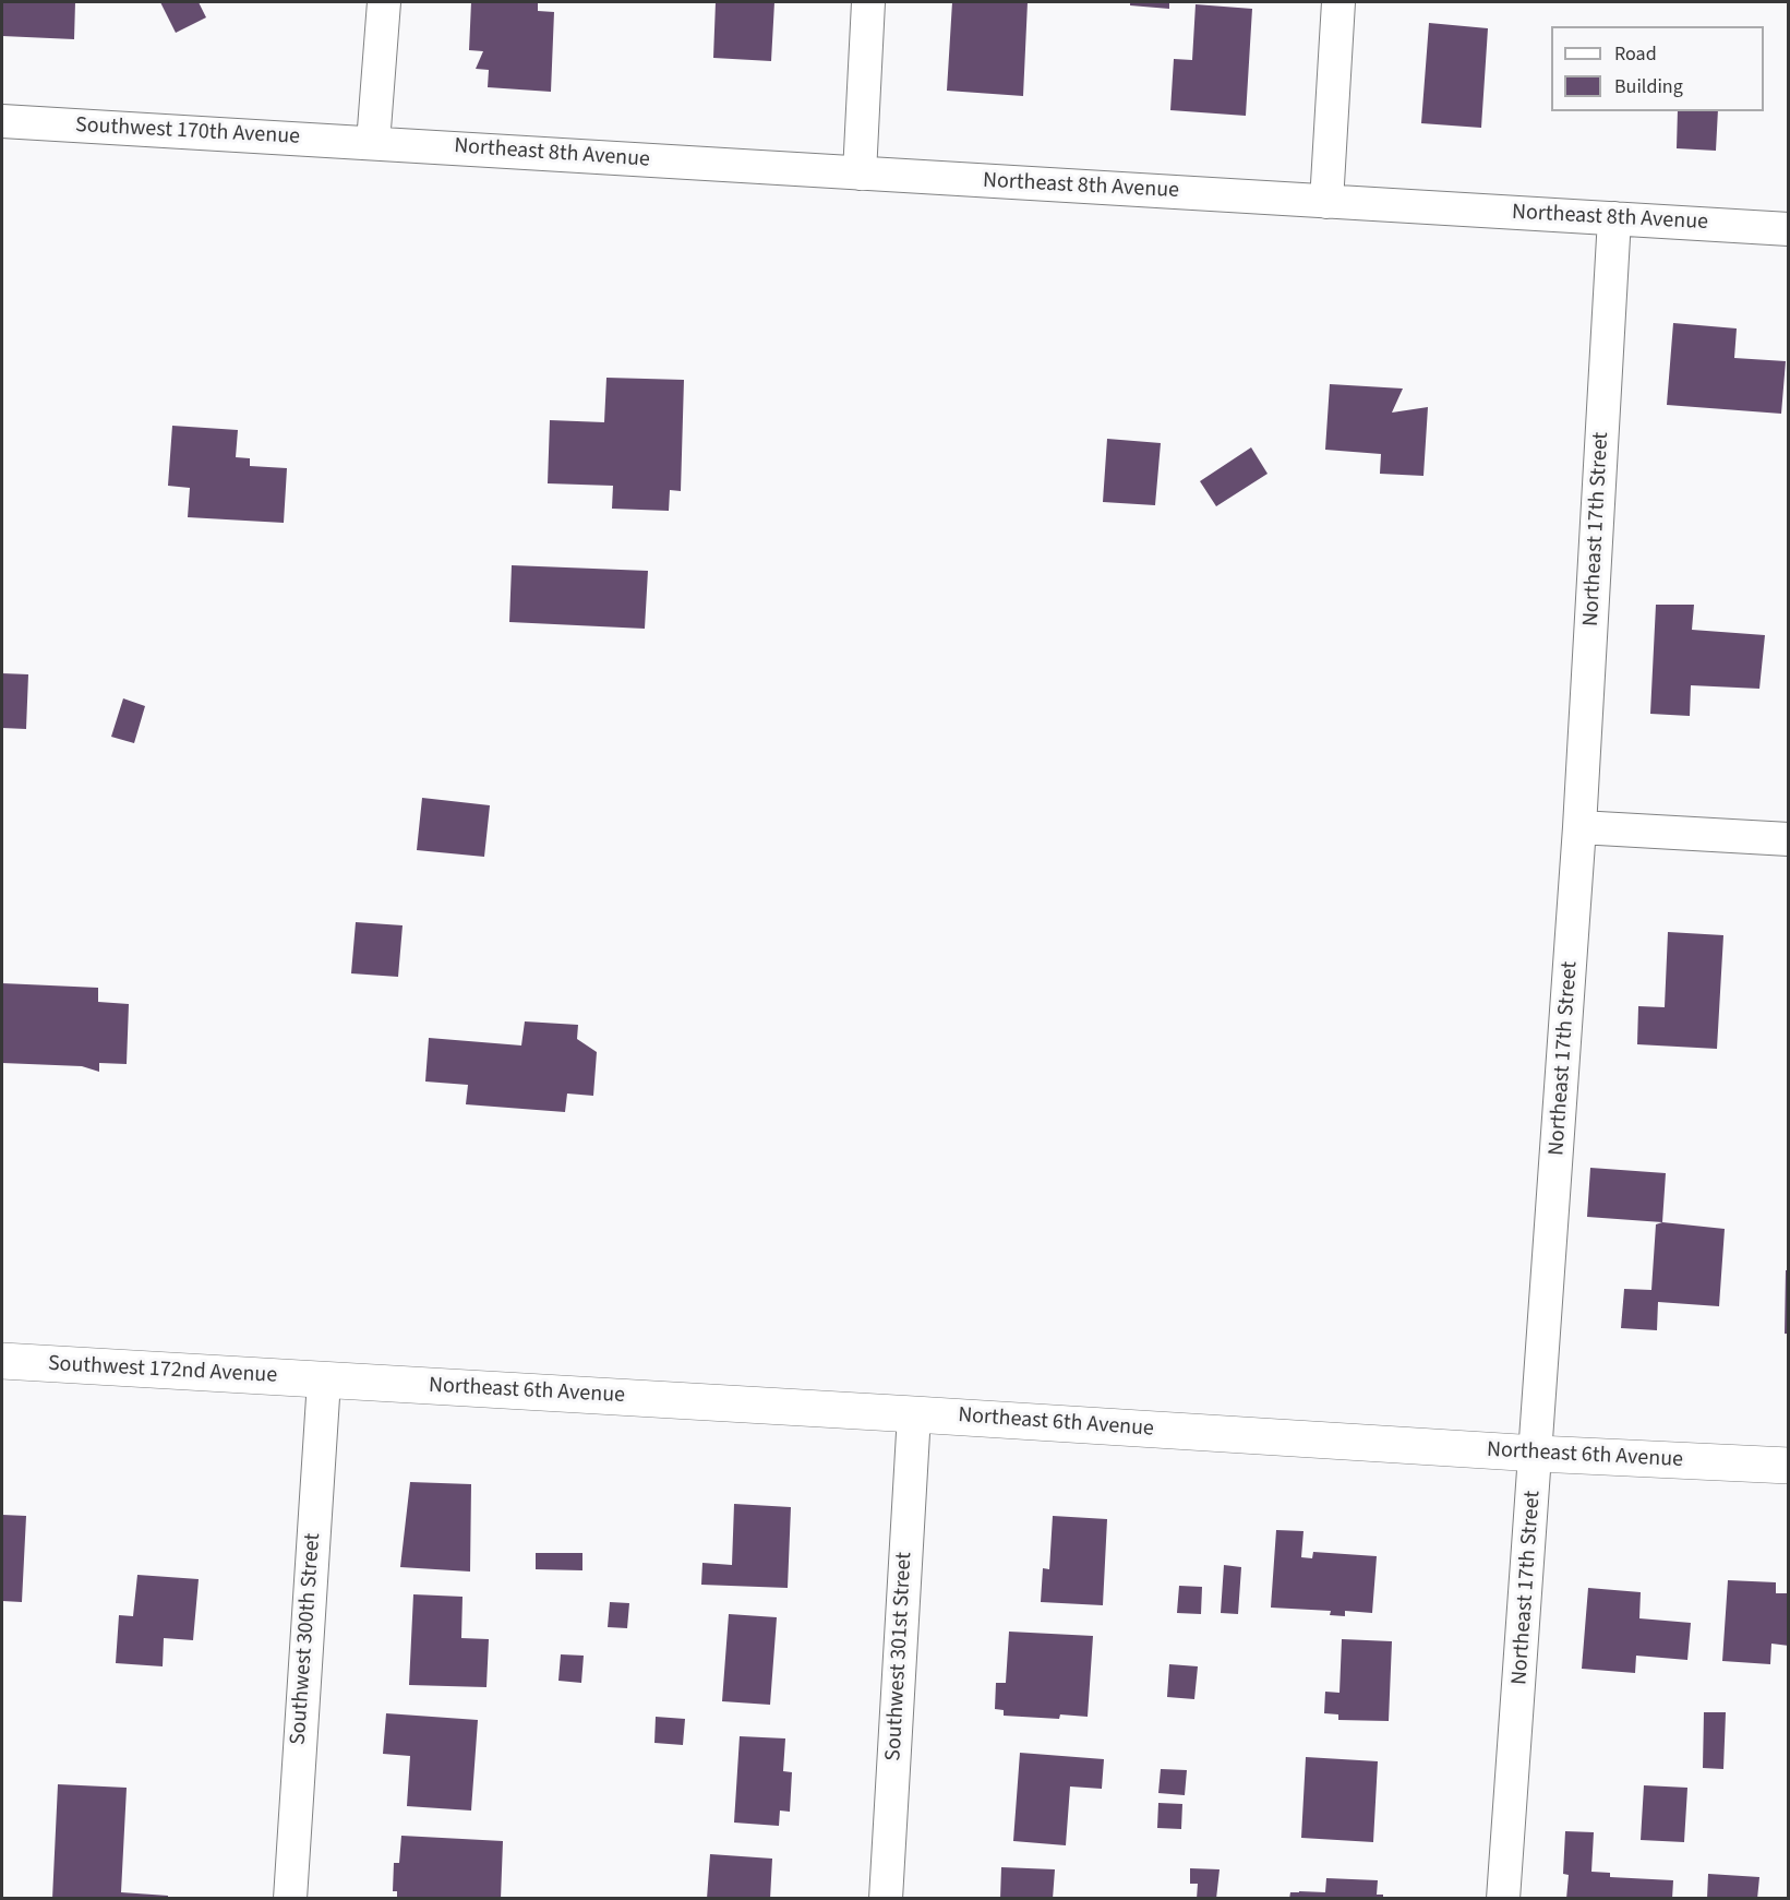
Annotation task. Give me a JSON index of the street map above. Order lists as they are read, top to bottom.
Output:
{
  "streets": {
    "street": [
      "Southwest 170th Avenue",
      "Northeast 8th Avenue",
      "Northeast 17th Street",
      "Southwest 172nd Avenue",
      "Northeast 6th Avenue",
      "Southwest 300th Street",
      "Southwest 301st Street"
    ]
  },
  "crossings": [
    ["Southwest 170th Avenue", "Northeast 8th Avenue"],
    ["Northeast 8th Avenue", "Northeast 17th Street"],
    ["Northeast 17th Street", "Northeast 6th Avenue"],
    ["Southwest 172nd Avenue", "Northeast 6th Avenue"],
    ["Southwest 172nd Avenue", "Southwest 300th Street"],
    ["Northeast 6th Avenue", "Southwest 300th Street"],
    ["Northeast 6th Avenue", "Southwest 301st Street"]
  ],
  "legend": ["Road", "Building"]
}
